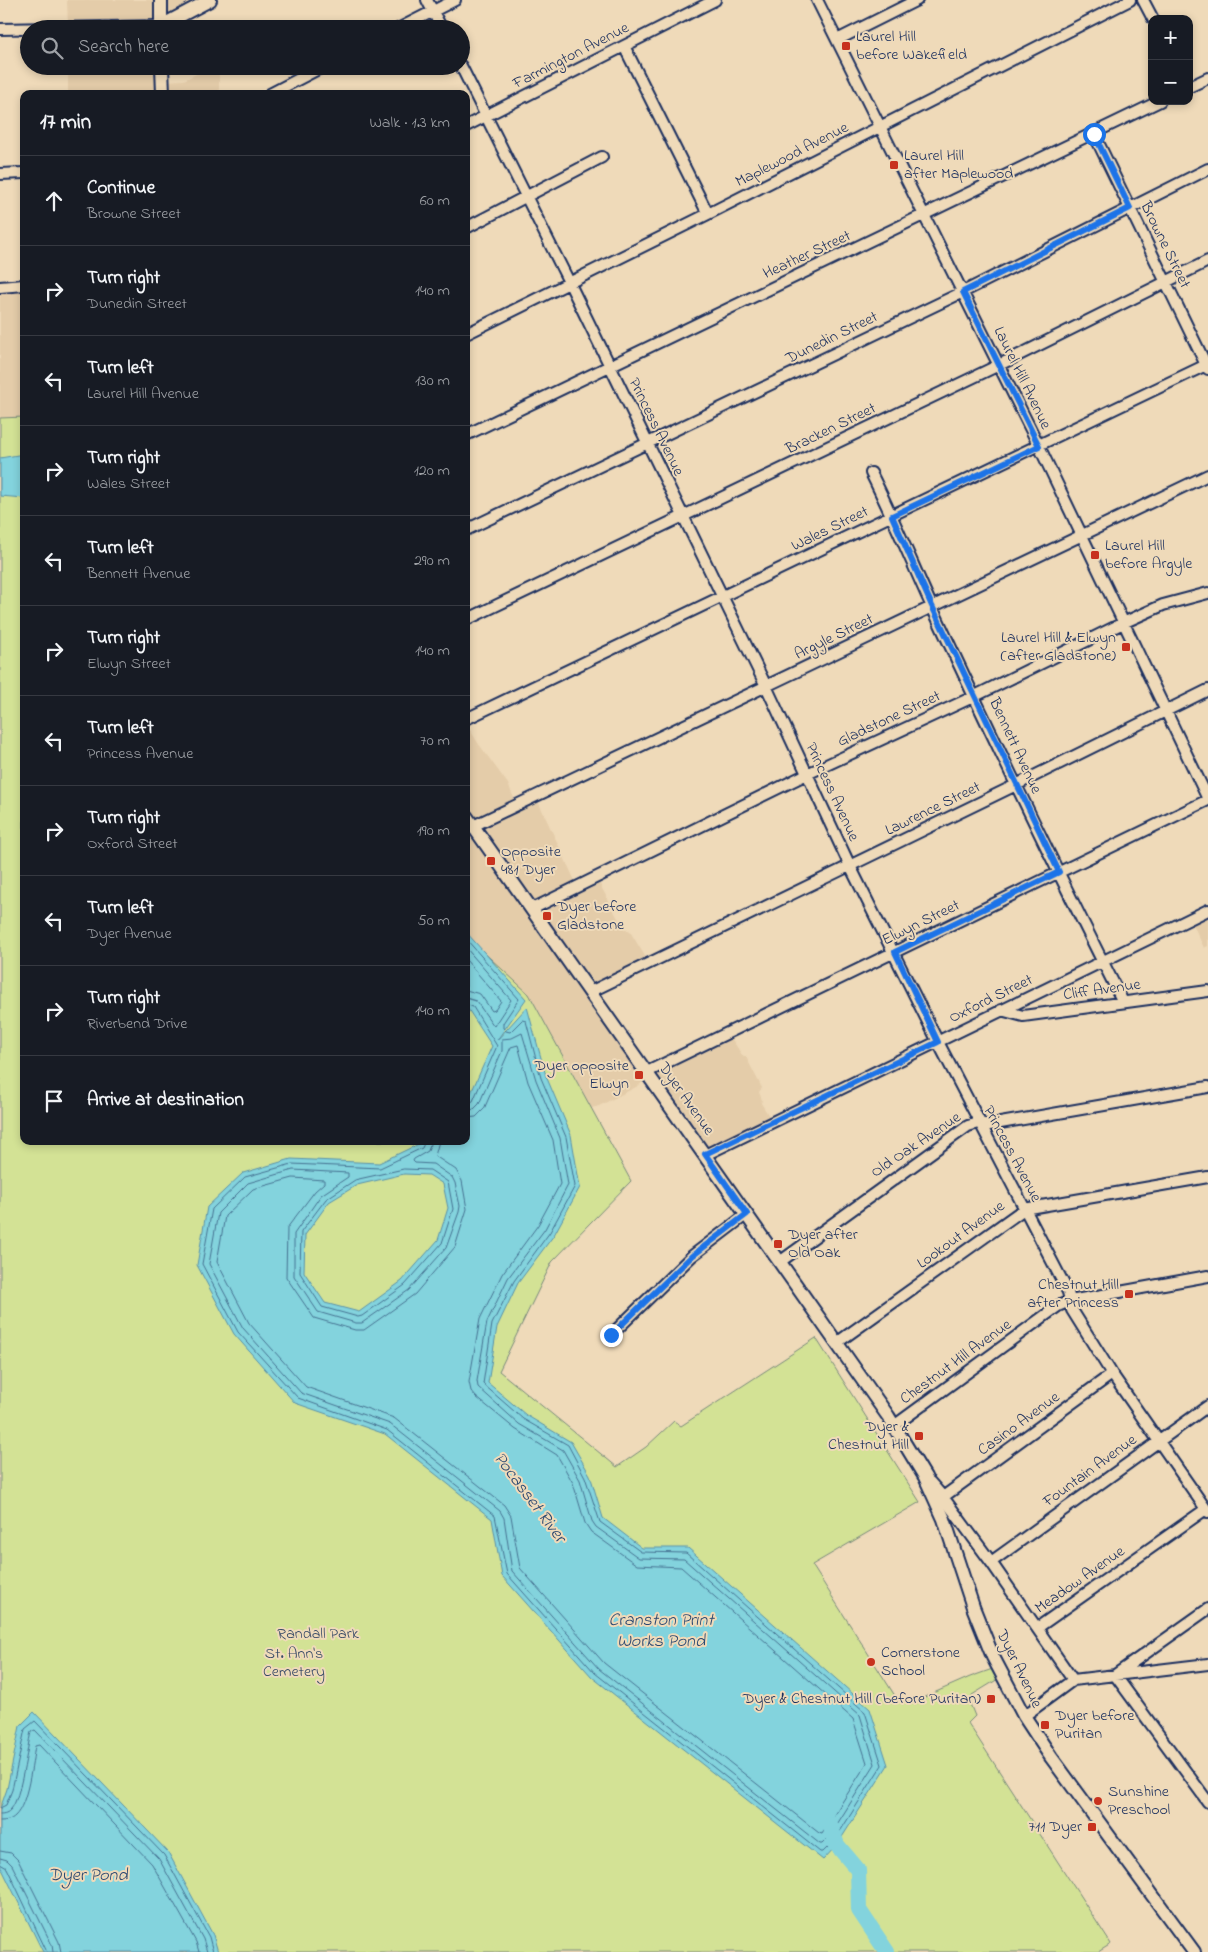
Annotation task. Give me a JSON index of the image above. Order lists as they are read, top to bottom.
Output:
{
  "streets": {
    "main road": ["Dyer Avenue"],
    "street": [
      "Farmington Avenue",
      "Maplewood Avenue",
      "Browne Street",
      "Heather Street",
      "Dunedin Street",
      "Laurel Hill Avenue",
      "Princess Avenue",
      "Bracken Street",
      "Wales Street",
      "Argyle Street",
      "Gladstone Street",
      "Bennett Avenue",
      "Lawrence Street",
      "Elwyn Street",
      "Cliff Avenue",
      "Oxford Street",
      "Old Oak Avenue",
      "Lookout Avenue",
      "Chestnut Hill Avenue",
      "Casino Avenue",
      "Fountain Avenue",
      "Meadow Avenue"
    ]
  },
  "crossings": [
    ["Farmington Avenue", "Princess Avenue"],
    ["Maplewood Avenue", "Laurel Hill Avenue"],
    ["Maplewood Avenue", "Princess Avenue"],
    ["Browne Street", "Heather Street"],
    ["Browne Street", "Dunedin Street"],
    ["Browne Street", "Bracken Street"],
    ["Browne Street", "Wales Street"],
    ["Heather Street", "Laurel Hill Avenue"],
    ["Heather Street", "Princess Avenue"],
    ["Dunedin Street", "Laurel Hill Avenue"],
    ["Dunedin Street", "Princess Avenue"],
    ["Laurel Hill Avenue", "Bracken Street"],
    ["Laurel Hill Avenue", "Wales Street"],
    ["Laurel Hill Avenue", "Argyle Street"],
    ["Laurel Hill Avenue", "Gladstone Street"],
    ["Laurel Hill Avenue", "Lawrence Street"],
    ["Laurel Hill Avenue", "Elwyn Street"],
    ["Princess Avenue", "Bracken Street"],
    ["Princess Avenue", "Wales Street"],
    ["Princess Avenue", "Argyle Street"],
    ["Princess Avenue", "Gladstone Street"],
    ["Princess Avenue", "Lawrence Street"],
    ["Princess Avenue", "Elwyn Street"],
    ["Princess Avenue", "Oxford Street"],
    ["Princess Avenue", "Old Oak Avenue"],
    ["Princess Avenue", "Lookout Avenue"],
    ["Princess Avenue", "Chestnut Hill Avenue"],
    ["Princess Avenue", "Casino Avenue"],
    ["Princess Avenue", "Fountain Avenue"],
    ["Princess Avenue", "Meadow Avenue"],
    ["Wales Street", "Bennett Avenue"],
    ["Argyle Street", "Bennett Avenue"],
    ["Argyle Street", "Dyer Avenue"],
    ["Gladstone Street", "Bennett Avenue"],
    ["Gladstone Street", "Dyer Avenue"],
    ["Bennett Avenue", "Lawrence Street"],
    ["Bennett Avenue", "Elwyn Street"],
    ["Bennett Avenue", "Cliff Avenue"],
    ["Bennett Avenue", "Oxford Street"],
    ["Lawrence Street", "Dyer Avenue"],
    ["Elwyn Street", "Dyer Avenue"],
    ["Cliff Avenue", "Oxford Street"],
    ["Oxford Street", "Dyer Avenue"],
    ["Dyer Avenue", "Old Oak Avenue"],
    ["Dyer Avenue", "Lookout Avenue"],
    ["Dyer Avenue", "Chestnut Hill Avenue"],
    ["Dyer Avenue", "Casino Avenue"],
    ["Dyer Avenue", "Fountain Avenue"],
    ["Dyer Avenue", "Meadow Avenue"],
    ["Fountain Avenue", "Meadow Avenue"]
  ],
  "water": ["Pocasset River", "Cranston Print Works Pond", "Dyer Pond"],
  "parks": ["Randall Park", "St. Ann's Cemetery"],
  "places": {
    "transit": [
      "Laurel Hill before Wakefield",
      "Laurel Hill after Maplewood",
      "Laurel Hill before Argyle",
      "Laurel Hill & Elwyn (after Gladstone)",
      "Opposite 481 Dyer",
      "Dyer before Gladstone",
      "Dyer opposite Elwyn",
      "Dyer after Old Oak",
      "Chestnut Hill after Princess",
      "Dyer & Chestnut Hill",
      "Dyer & Chestnut Hill (before Puritan)",
      "Dyer before Puritan",
      "711 Dyer"
    ],
    "other": ["Cornerstone School", "Sunshine Preschool"]
  },
  "page": {
    "map_buttons": ["+", "−"],
    "search": "Search here",
    "heading": ["17 min", "Walk · 1.3 km"],
    "list": [
      ["Continue", "Browne Street", "60 m"],
      ["Turn right", "Dunedin Street", "140 m"],
      ["Turn left", "Laurel Hill Avenue", "130 m"],
      ["Turn right", "Wales Street", "120 m"],
      ["Turn left", "Bennett Avenue", "290 m"],
      ["Turn right", "Elwyn Street", "140 m"],
      ["Turn left", "Princess Avenue", "70 m"],
      ["Turn right", "Oxford Street", "190 m"],
      ["Turn left", "Dyer Avenue", "50 m"],
      ["Turn right", "Riverbend Drive", "140 m"],
      "Arrive at destination"
    ]
  }
}
